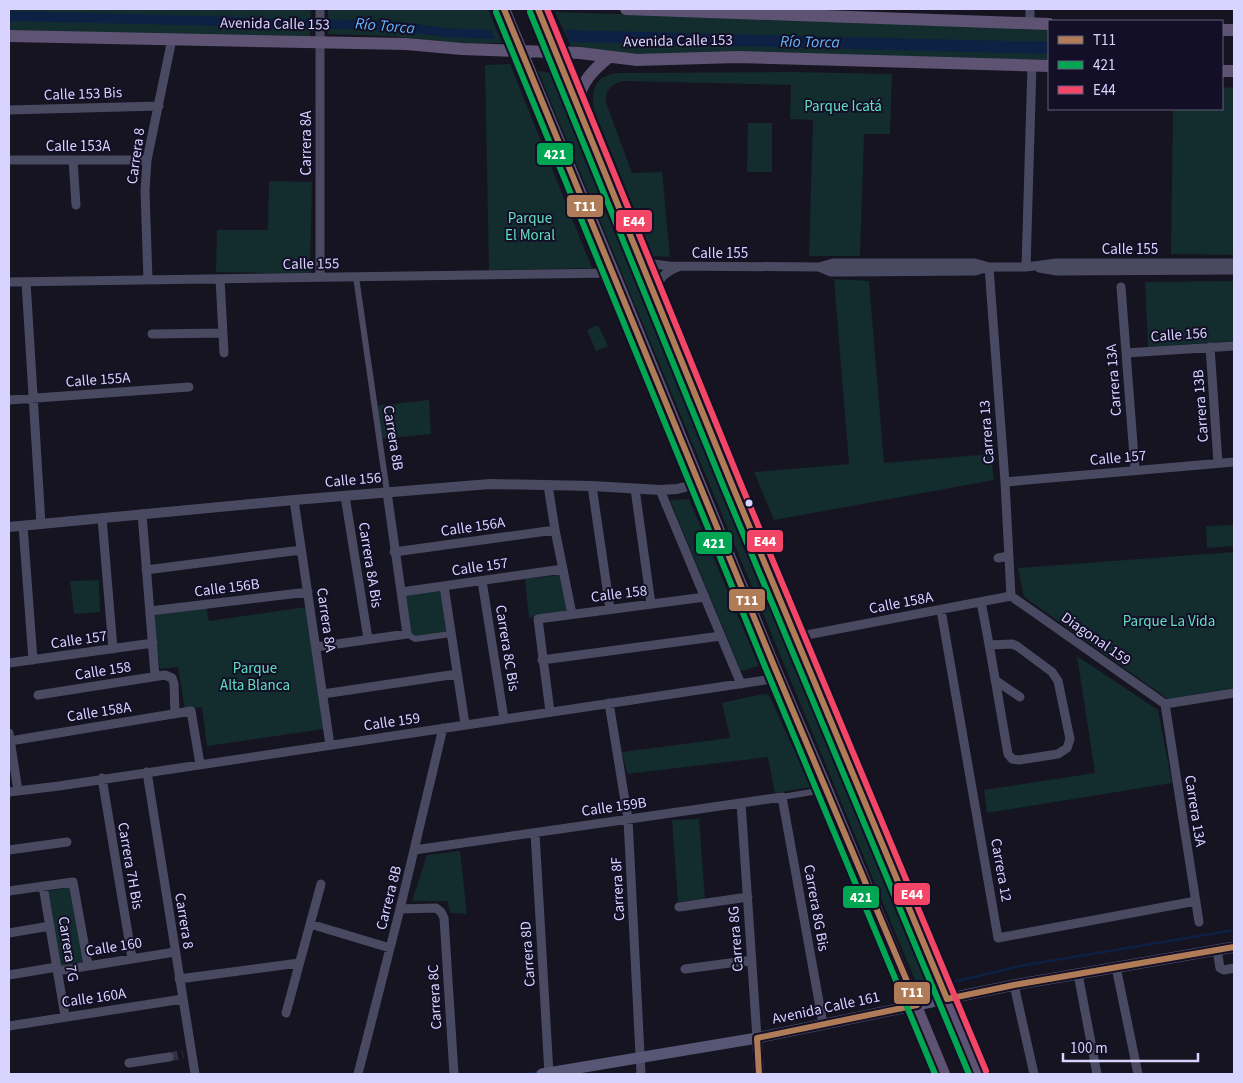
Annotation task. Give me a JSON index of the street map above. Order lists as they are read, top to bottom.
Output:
{
  "streets": {
    "main road": ["Avenida Calle 153", "Avenida Calle 161"],
    "street": [
      "Calle 153 Bis",
      "Carrera 8A",
      "Calle 153A",
      "Carrera 8",
      "Calle 155",
      "Calle 156",
      "Calle 155A",
      "Carrera 13A",
      "Carrera 13B",
      "Carrera 13",
      "Carrera 8B",
      "Calle 157",
      "Calle 156A",
      "Carrera 8A Bis",
      "Calle 156B",
      "Calle 158",
      "Calle 158A",
      "Diagonal 159",
      "Carrera 8C Bis",
      "Calle 159",
      "Calle 159B",
      "Carrera 7H Bis",
      "Carrera 12",
      "Carrera 8F",
      "Carrera 8G Bis",
      "Carrera 8G",
      "Calle 160",
      "Carrera 7G",
      "Carrera 8D",
      "Carrera 8C",
      "Calle 160A"
    ]
  },
  "crossings": [
    ["Avenida Calle 153", "Carrera 8A"],
    ["Avenida Calle 153", "Carrera 8"],
    ["Calle 153 Bis", "Carrera 8"],
    ["Carrera 8A", "Calle 155"],
    ["Carrera 8A", "Calle 156"],
    ["Carrera 8A", "Calle 156B"],
    ["Carrera 8A", "Calle 159"],
    ["Calle 153A", "Carrera 8"],
    ["Carrera 8", "Calle 155"],
    ["Carrera 8", "Calle 159"],
    ["Carrera 8", "Calle 160"],
    ["Carrera 8", "Calle 160A"],
    ["Calle 155", "Carrera 13"],
    ["Calle 155", "Carrera 8B"],
    ["Calle 156", "Carrera 13A"],
    ["Calle 156", "Carrera 13B"],
    ["Calle 156", "Carrera 8B"],
    ["Calle 156", "Carrera 8A Bis"],
    ["Carrera 13A", "Calle 157"],
    ["Carrera 13A", "Diagonal 159"],
    ["Carrera 13A", "Carrera 12"],
    ["Carrera 13B", "Calle 157"],
    ["Carrera 13", "Calle 157"],
    ["Carrera 13", "Calle 158A"],
    ["Carrera 13", "Diagonal 159"],
    ["Carrera 8B", "Calle 157"],
    ["Carrera 8B", "Calle 156A"],
    ["Carrera 8B", "Calle 159"],
    ["Carrera 8B", "Calle 159B"],
    ["Carrera 8B", "Carrera 8C"],
    ["Calle 157", "Carrera 8C Bis"],
    ["Calle 158", "Calle 158A"],
    ["Calle 158A", "Diagonal 159"],
    ["Calle 158A", "Calle 159"],
    ["Calle 158A", "Carrera 12"],
    ["Carrera 8C Bis", "Calle 159"],
    ["Calle 159", "Carrera 7H Bis"],
    ["Calle 159", "Carrera 8F"],
    ["Calle 159B", "Carrera 8F"],
    ["Calle 159B", "Carrera 8G Bis"],
    ["Calle 159B", "Carrera 8G"],
    ["Calle 159B", "Carrera 8D"],
    ["Carrera 7H Bis", "Calle 160"],
    ["Carrera 8F", "Avenida Calle 161"],
    ["Carrera 8G Bis", "Avenida Calle 161"],
    ["Carrera 8G", "Avenida Calle 161"],
    ["Calle 160", "Carrera 7G"],
    ["Carrera 7G", "Calle 160A"],
    ["Carrera 8D", "Avenida Calle 161"]
  ],
  "water": ["Río Torca"],
  "parks": [
    "Parque Icatá",
    "Parque El Moral",
    "Parque La Vida",
    "Parque Alta Blanca"
  ],
  "lines": ["transit line T11", "transit line E44", "transit line 421"],
  "legend": ["T11", "421", "E44"],
  "scale_bar": "100 m"
}
